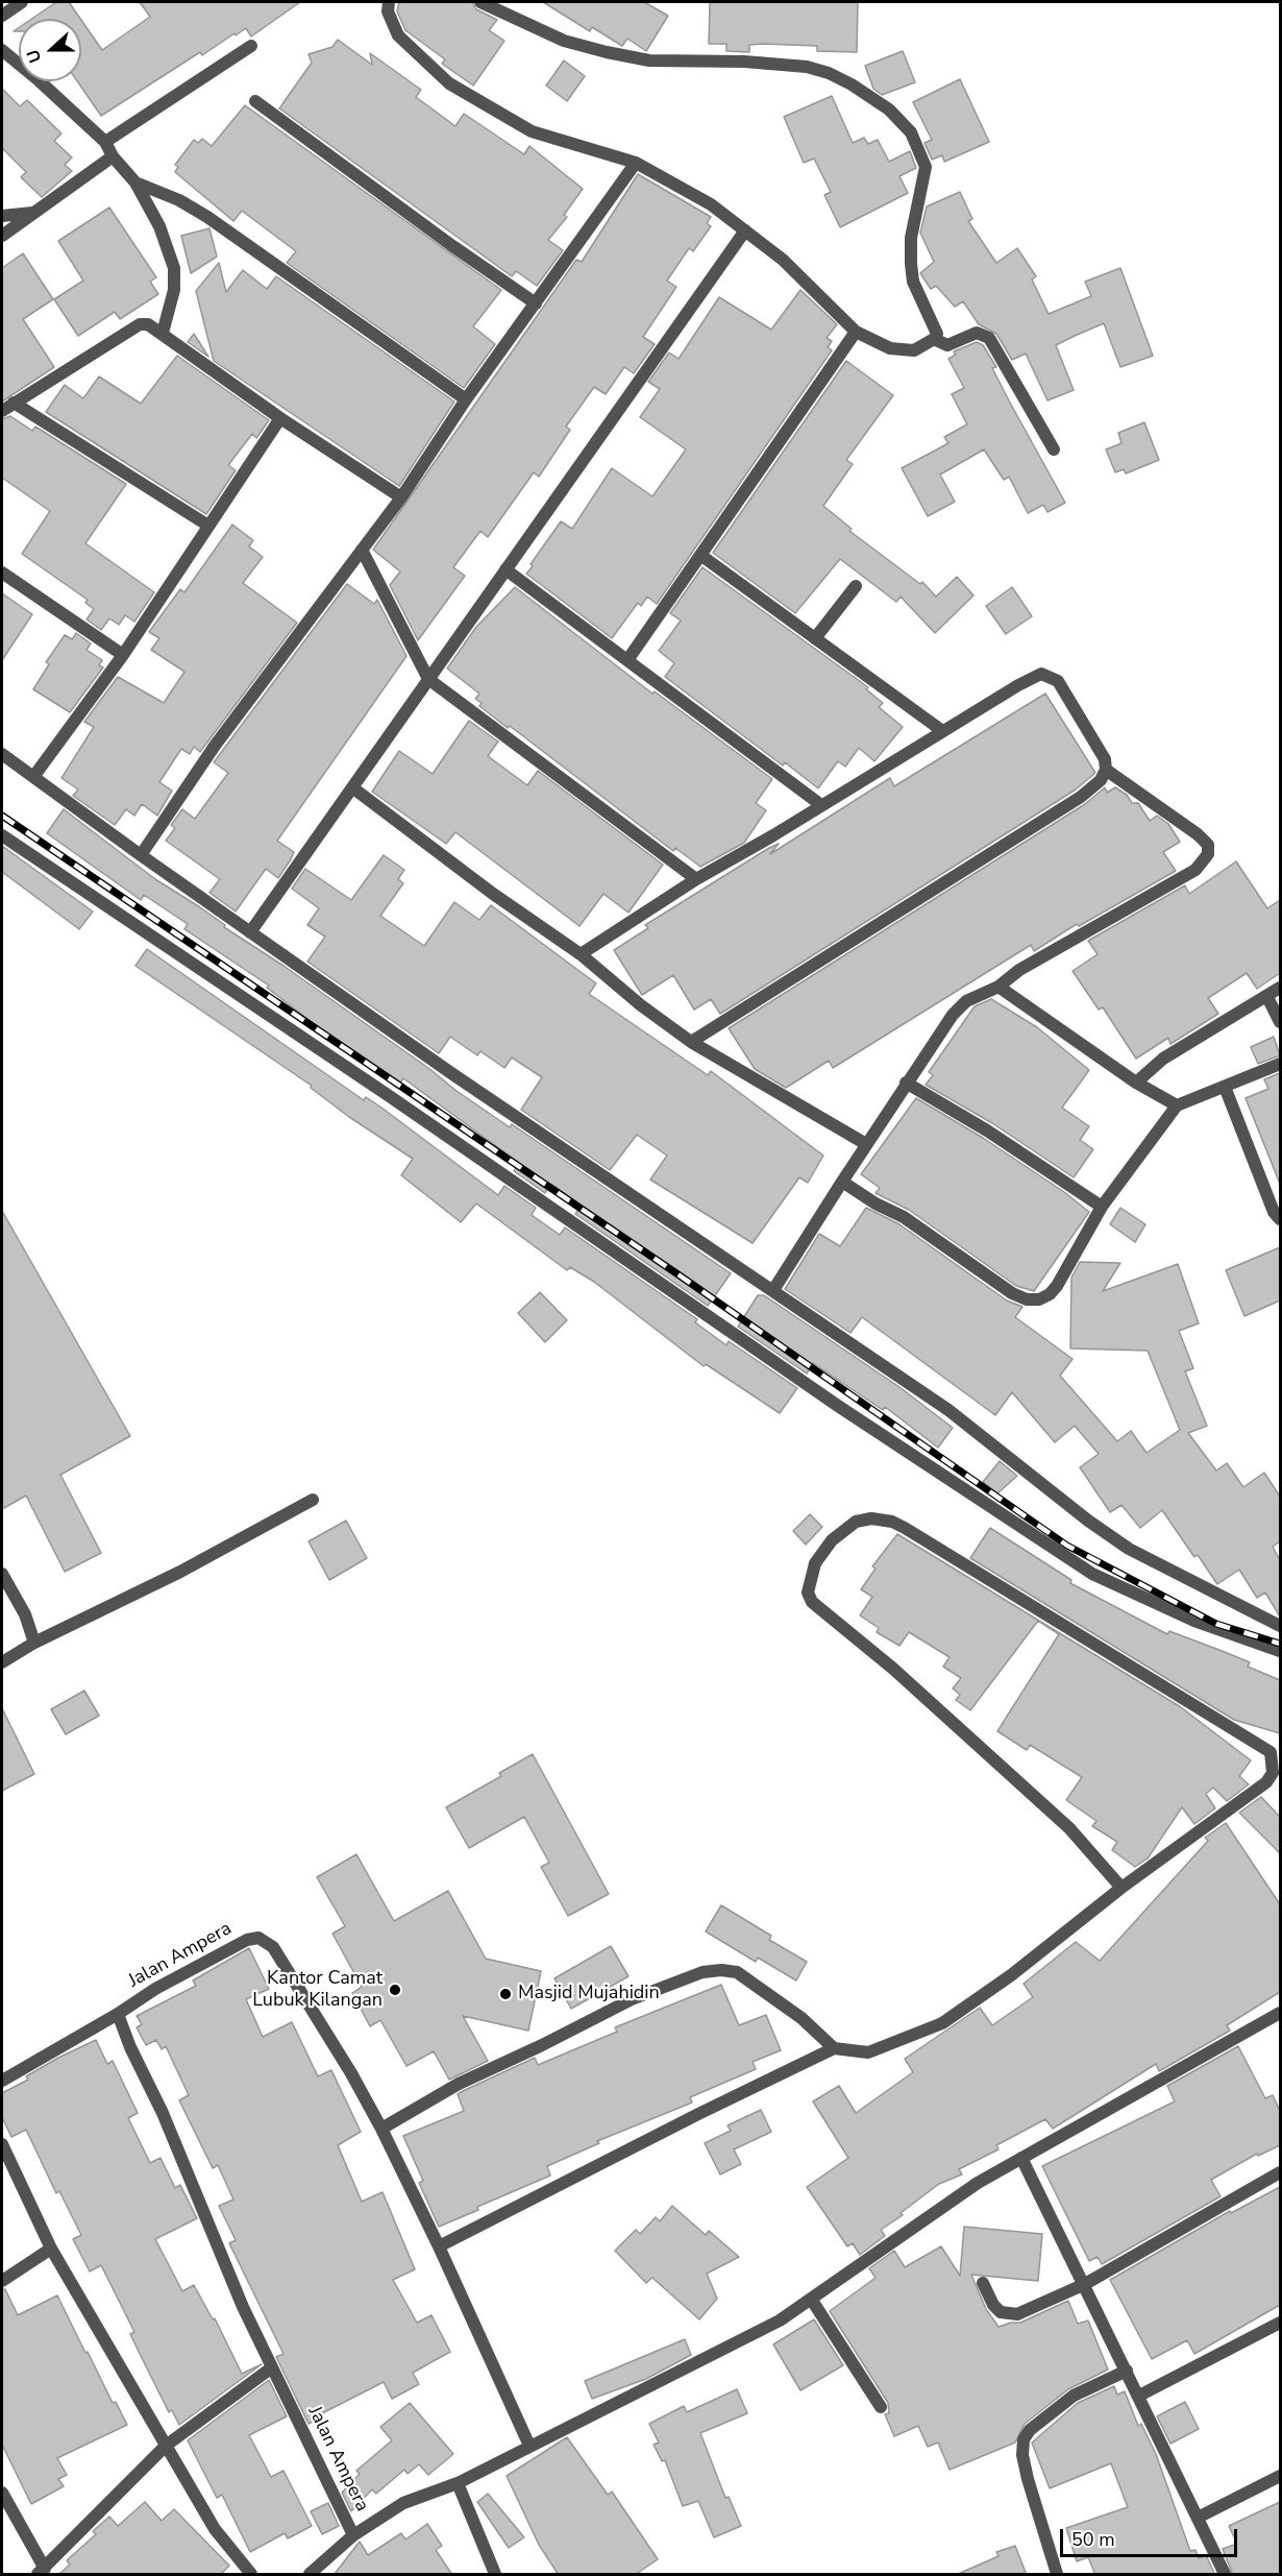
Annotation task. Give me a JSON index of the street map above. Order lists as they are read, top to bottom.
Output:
{
  "streets": {
    "street": ["Jalan Ampera"]
  },
  "places": ["Kantor Camat Lubuk Kilangan", "Masjid Mujahidin"],
  "scale_bar": "50 m",
  "north": "left"
}
